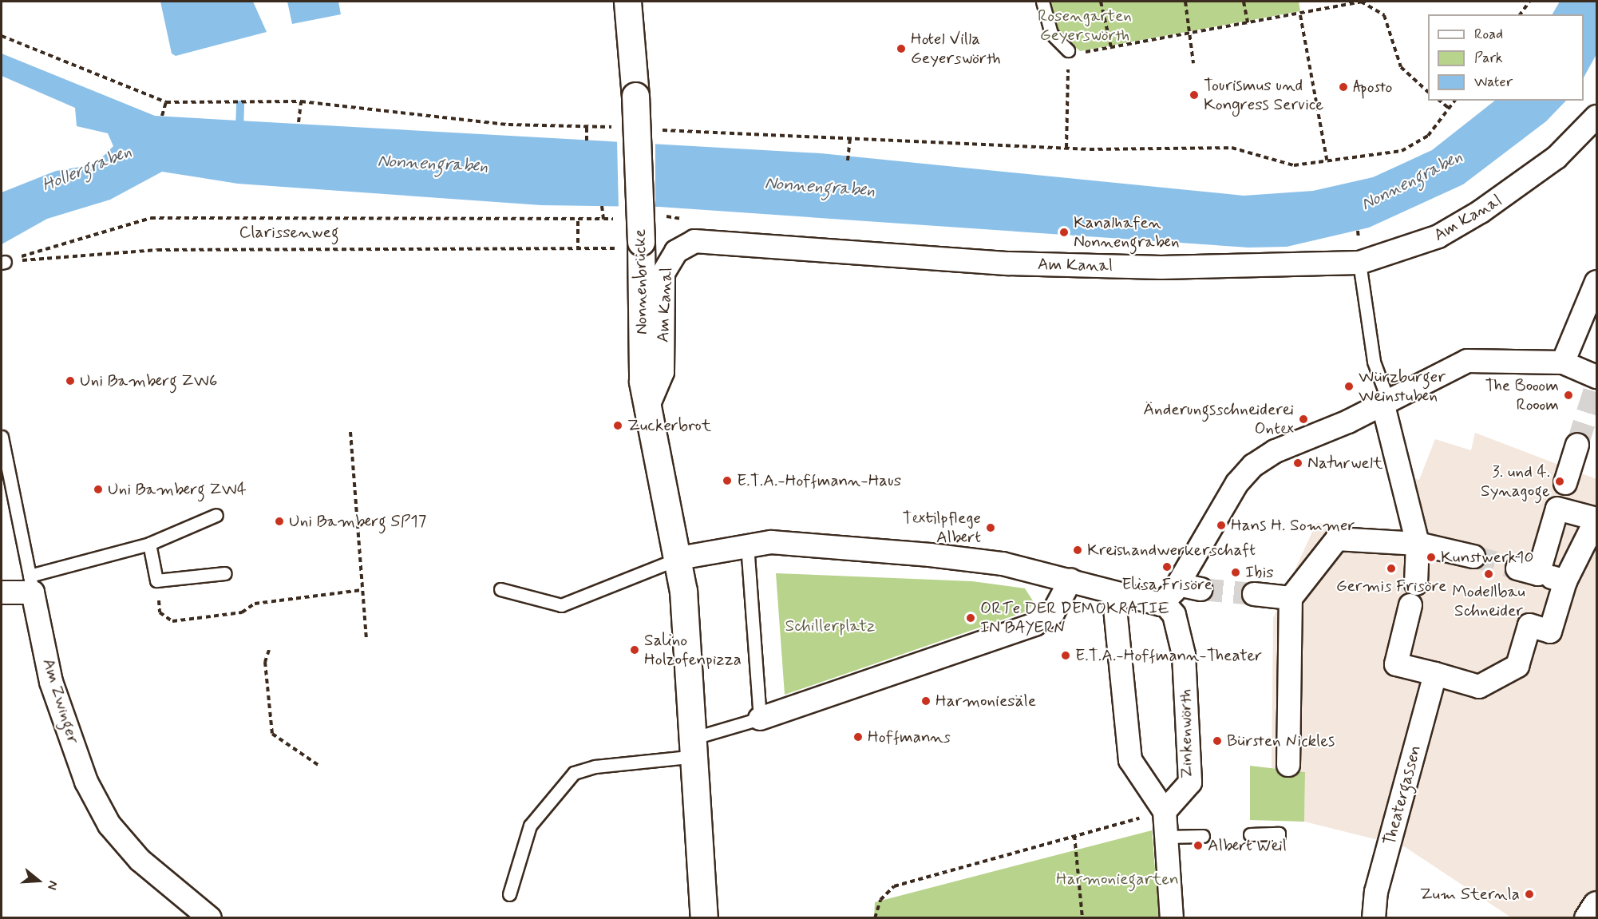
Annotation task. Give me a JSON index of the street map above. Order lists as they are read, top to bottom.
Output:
{
  "streets": {
    "street": [
      "Am Kanal",
      "Nonnenbrücke",
      "Am Zwinger",
      "Zinkenwörth",
      "Theatergassen"
    ],
    "path": ["Clarissenweg"]
  },
  "crossings": [
    ["Am Kanal", "Nonnenbrücke"],
    ["Clarissenweg", "Nonnenbrücke"]
  ],
  "water": ["Nonnengraben", "Hollergraben"],
  "parks": ["Rosengarten Geyerswörth", "Schillerplatz", "Harmoniegarten"],
  "places": [
    "Hotel Villa Geyerswörth",
    "Aposto",
    "Tourismus und Kongress Service",
    "Kanalhafen Nonnengraben",
    "Uni Bamberg ZW6",
    "Würzburger Weinstuben",
    "The Booom Rooom",
    "Änderungsschneiderei Ontex",
    "Zuckerbrot",
    "Naturwelt",
    "E.T.A.-Hoffmann-Haus",
    "3. und 4. Synagoge",
    "Uni Bamberg ZW4",
    "Uni Bamberg SP17",
    "Hans H. Sommer",
    "Textilpflege Albert",
    "Kreishandwerkerschaft",
    "Kunstwerk10",
    "Elisa Frisöre",
    "Germis Frisöre",
    "Ibis",
    "Modellbau Schneider",
    "ORTe DER DEMOKRATIE IN BAYERN",
    "Salino Holzofenpizza",
    "E.T.A.-Hoffmann-Theater",
    "Harmoniesäle",
    "Hoffmanns",
    "Bürsten Nickles",
    "Albert Weil",
    "Zum Sternla"
  ],
  "legend": ["Road", "Park", "Water"],
  "north": "right"
}
